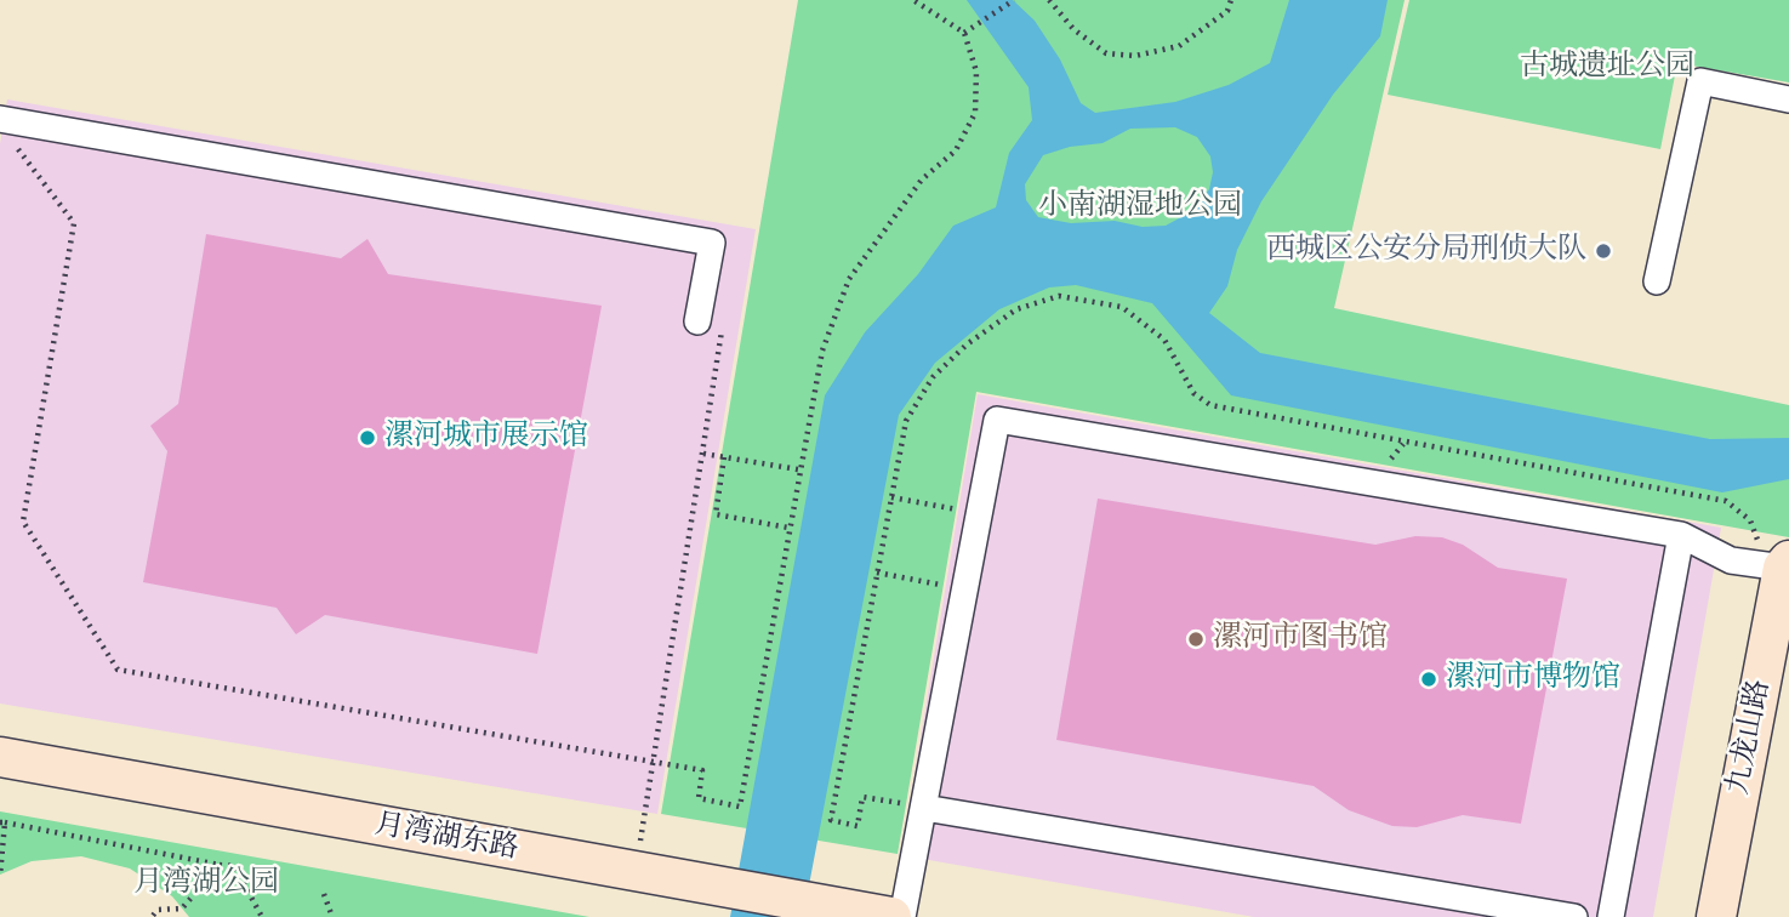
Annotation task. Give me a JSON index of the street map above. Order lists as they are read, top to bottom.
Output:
{
  "streets": {
    "street": ["九龙山路", "月湾湖东路"]
  },
  "parks": ["古城遗址公园", "小南湖湿地公园", "月湾湖公园"],
  "places": [
    "西城区公安分局刑侦大队",
    "漯河城市展示馆",
    "漯河市图书馆",
    "漯河市博物馆"
  ]
}
